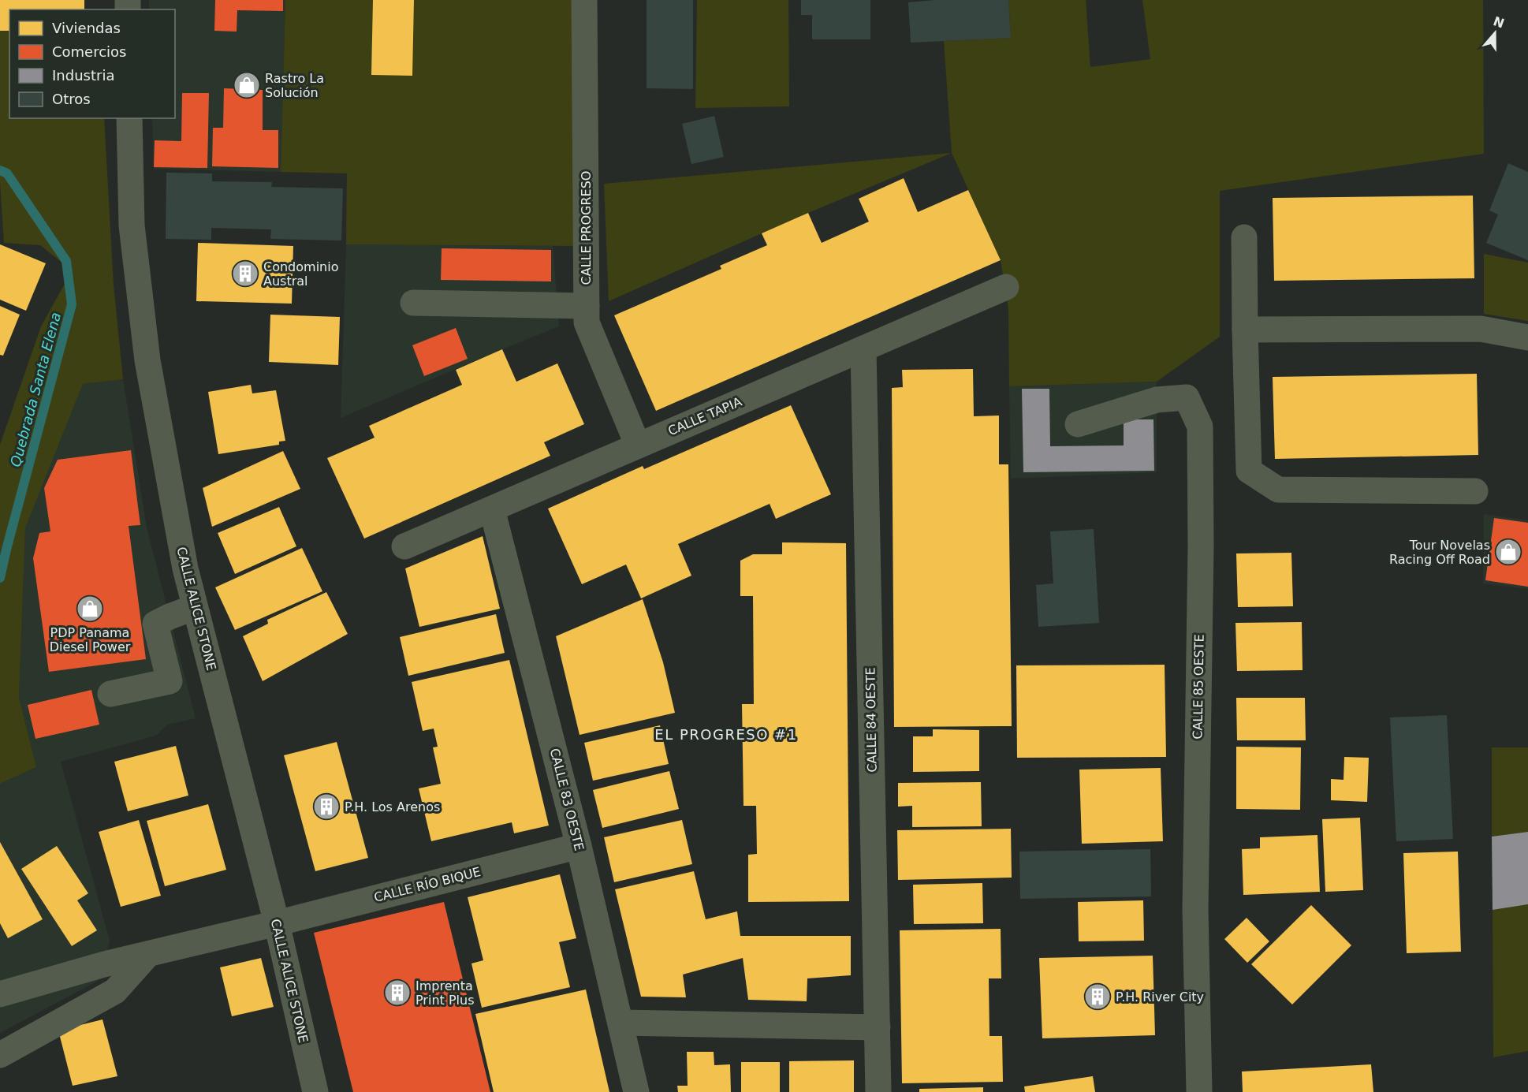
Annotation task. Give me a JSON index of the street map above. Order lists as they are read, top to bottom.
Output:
{
  "streets": {
    "street": [
      "CALLE PROGRESO",
      "CALLE TAPIA",
      "CALLE ALICE STONE",
      "CALLE 85 OESTE",
      "CALLE 84 OESTE",
      "CALLE 83 OESTE",
      "CALLE RÍO BIQUE"
    ]
  },
  "crossings": [
    ["CALLE PROGRESO", "CALLE TAPIA"],
    ["CALLE TAPIA", "CALLE 84 OESTE"],
    ["CALLE TAPIA", "CALLE 83 OESTE"],
    ["CALLE ALICE STONE", "CALLE RÍO BIQUE"],
    ["CALLE 83 OESTE", "CALLE RÍO BIQUE"]
  ],
  "districts": ["EL PROGRESO #1"],
  "water": ["Quebrada Santa Elena"],
  "places": {
    "shop": ["Rastro La Solución", "Tour Novelas Racing Off Road", "PDP Panama Diesel Power"],
    "building": [
      "Condominio Austral",
      "P.H. Los Arenos",
      "Imprenta Print Plus",
      "P.H. River City"
    ]
  },
  "legend": [
    "Viviendas",
    "Comercios",
    "Industria",
    "Otros"
  ],
  "north": "top"
}
